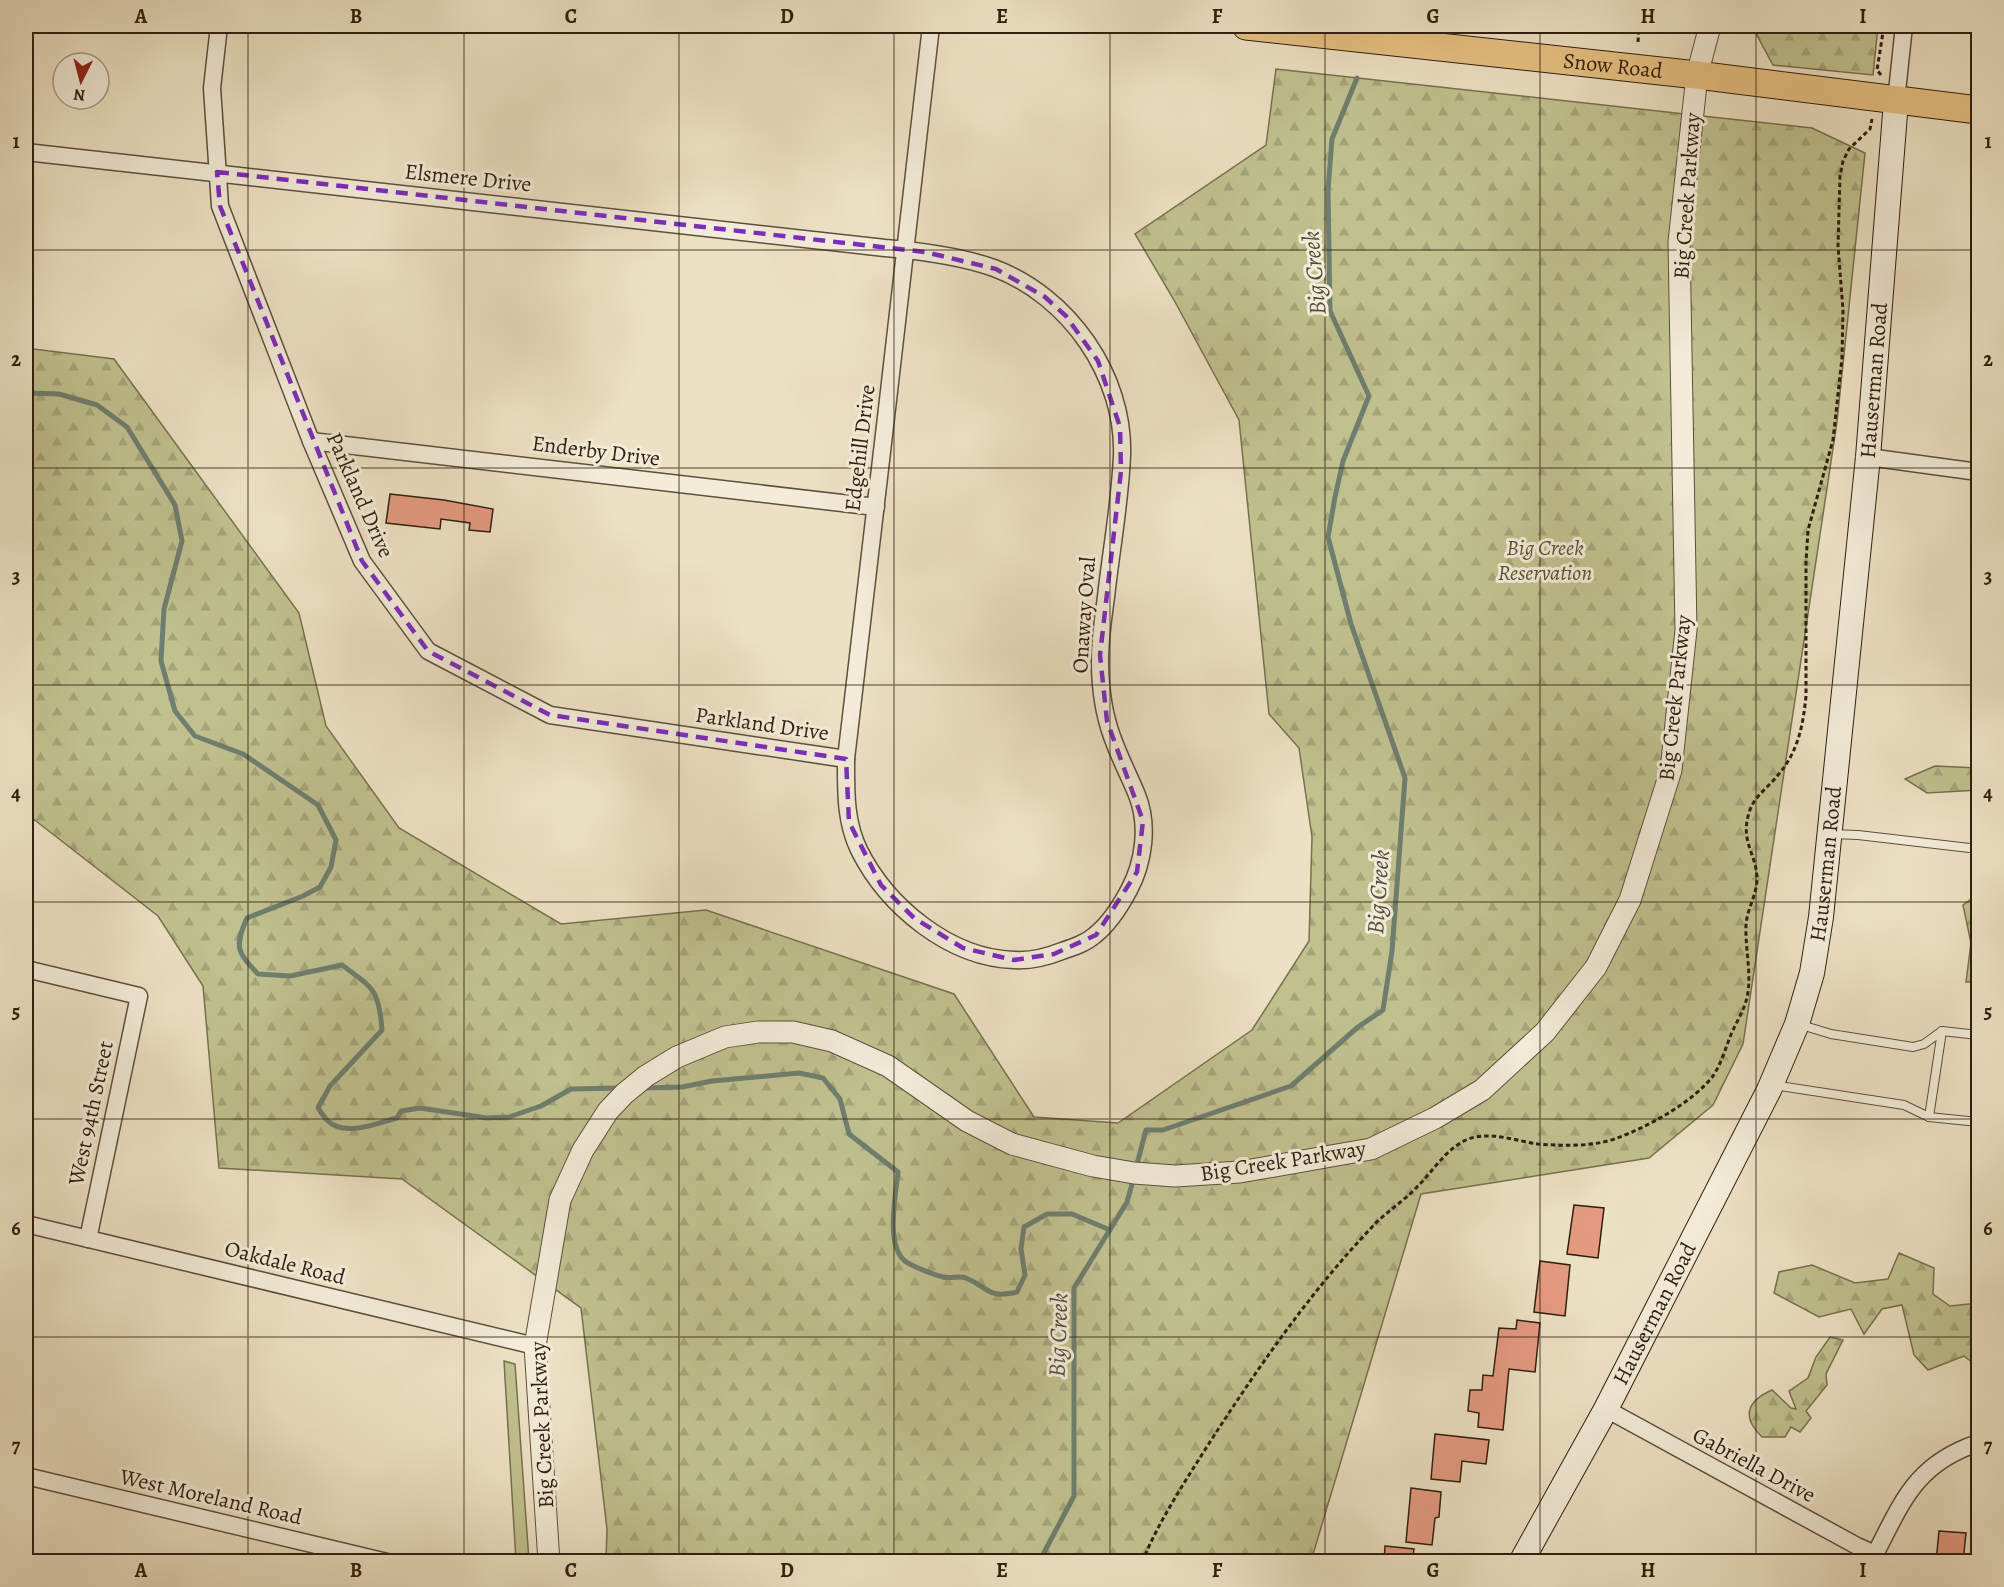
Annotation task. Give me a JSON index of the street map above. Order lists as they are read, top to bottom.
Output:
{
  "streets": {
    "main road": ["Snow Road", "Hauserman Road"],
    "street": [
      "Elsmere Drive",
      "Big Creek Parkway",
      "Edgehill Drive",
      "Enderby Drive",
      "Parkland Drive",
      "Onaway Oval",
      "West 94th Street",
      "Oakdale Road",
      "Gabriella Drive",
      "West Moreland Road"
    ]
  },
  "crossings": [
    ["Snow Road", "Big Creek Parkway"],
    ["Snow Road", "Hauserman Road"],
    ["Elsmere Drive", "Edgehill Drive"],
    ["Elsmere Drive", "Parkland Drive"],
    ["Elsmere Drive", "Onaway Oval"],
    ["Big Creek Parkway", "Oakdale Road"],
    ["Hauserman Road", "Gabriella Drive"],
    ["Edgehill Drive", "Enderby Drive"],
    ["Edgehill Drive", "Parkland Drive"],
    ["Edgehill Drive", "Onaway Oval"],
    ["Enderby Drive", "Parkland Drive"],
    ["West 94th Street", "Oakdale Road"]
  ],
  "water": ["Big Creek"],
  "parks": ["Big Creek Reservation"],
  "north": "bottom",
  "grid": {
    "columns": [
      "A",
      "B",
      "C",
      "D",
      "E",
      "F",
      "G",
      "H",
      "I"
    ],
    "rows": [
      "1",
      "2",
      "3",
      "4",
      "5",
      "6",
      "7"
    ]
  }
}
